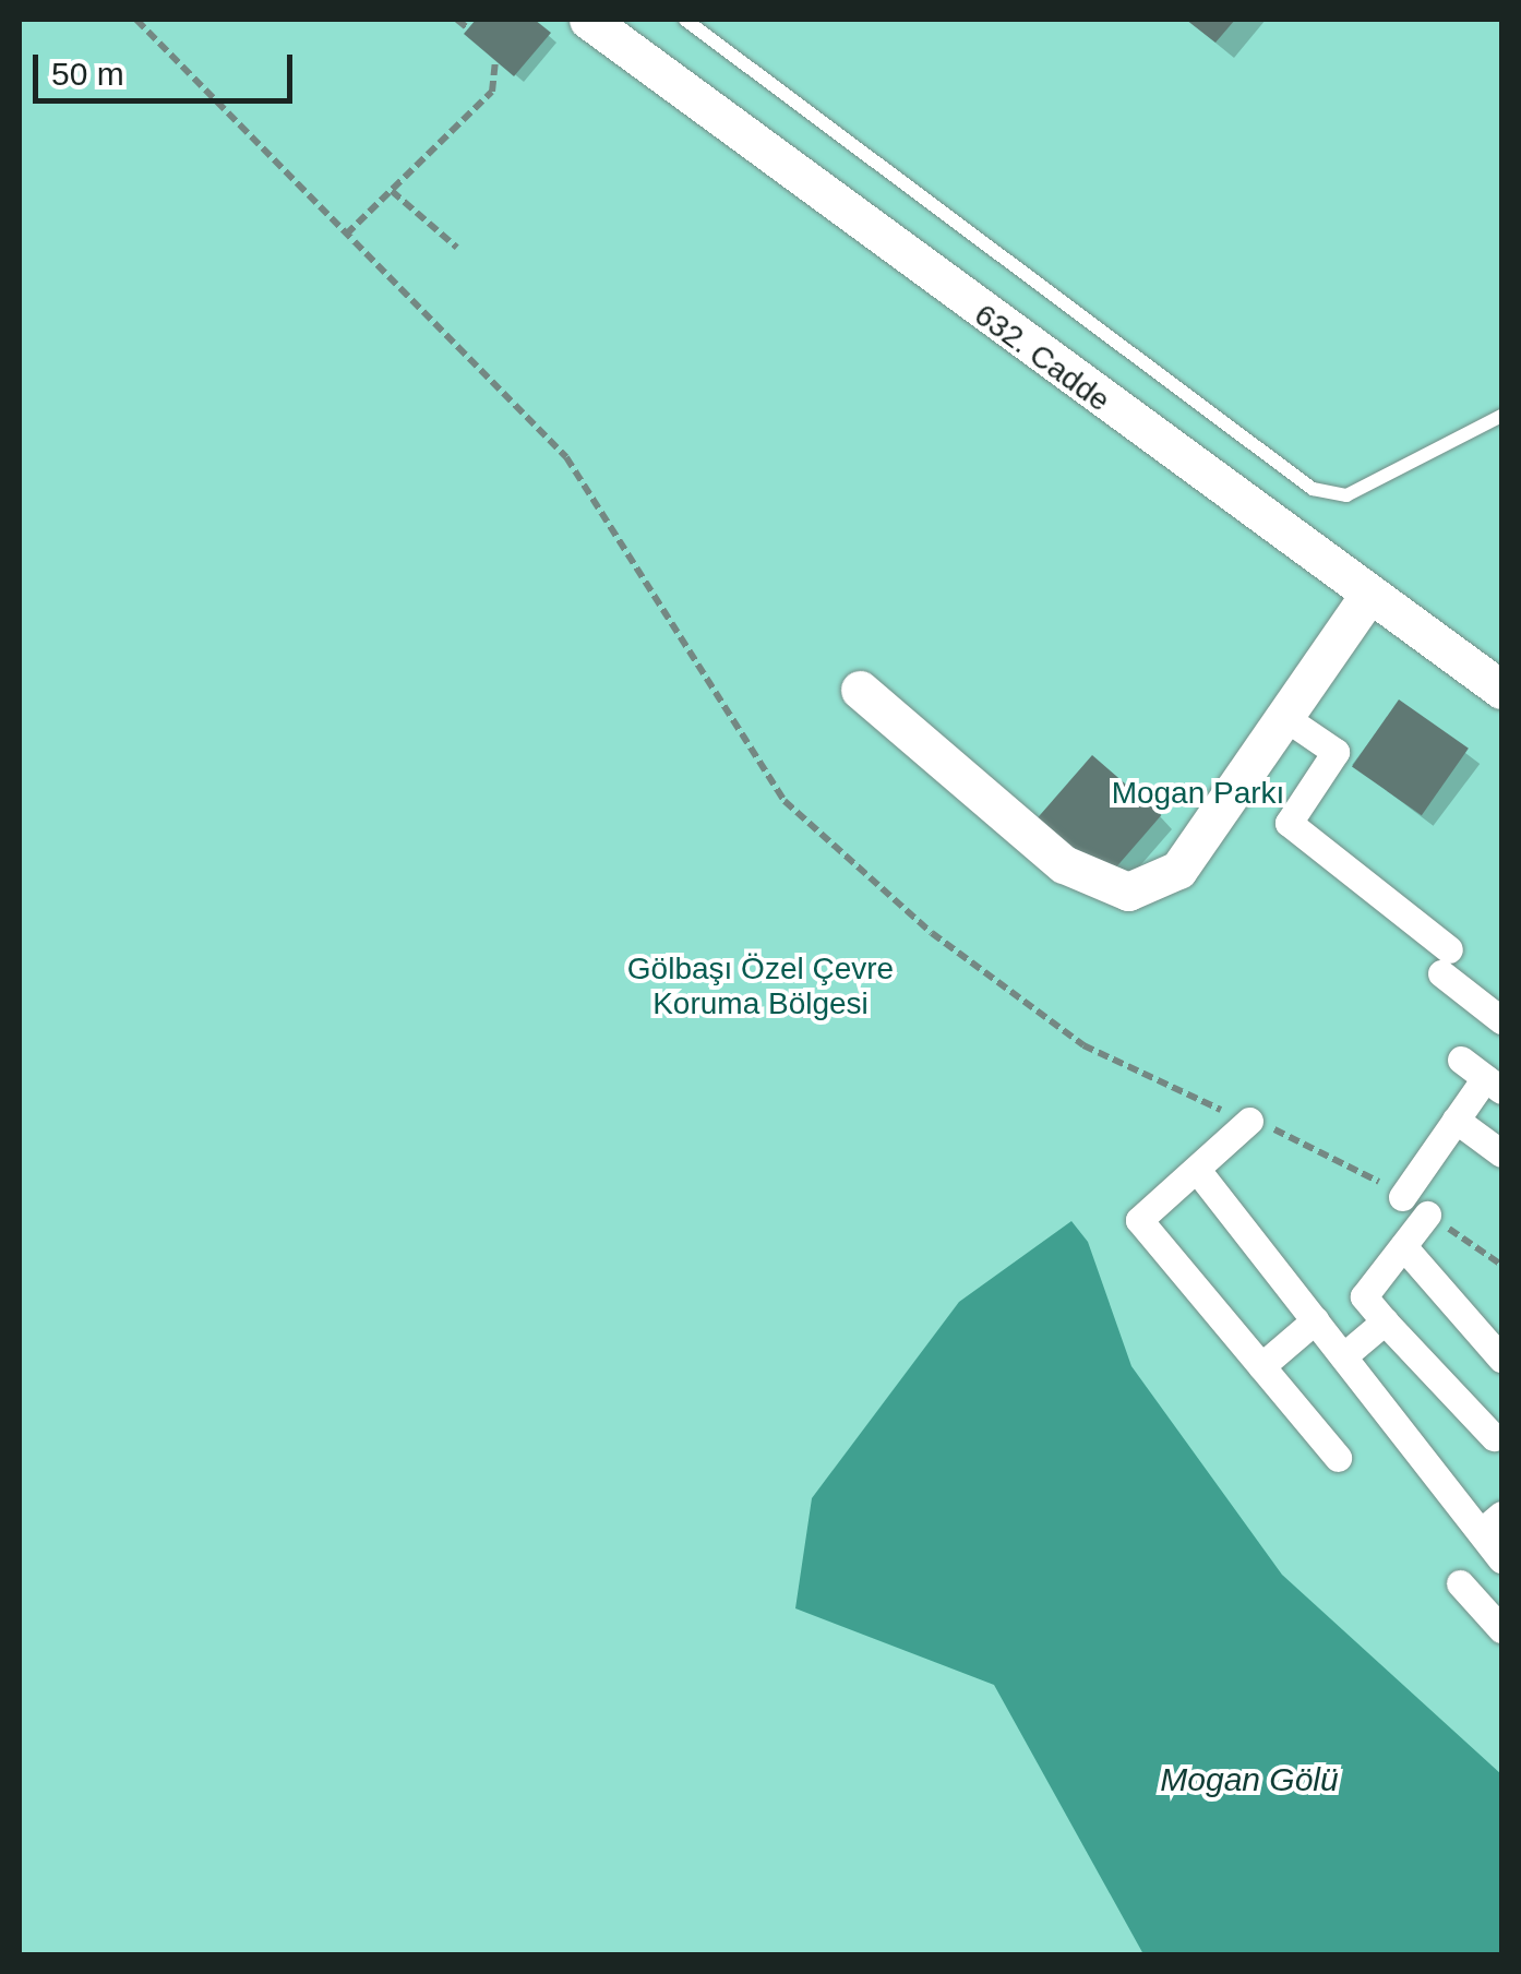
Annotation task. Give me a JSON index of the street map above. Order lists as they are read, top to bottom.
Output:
{
  "streets": {
    "street": ["632. Cadde"]
  },
  "water": ["Mogan Gölü"],
  "parks": ["Mogan Parkı", "Gölbaşı Özel Çevre Koruma Bölgesi"],
  "scale_bar": "50 m"
}
